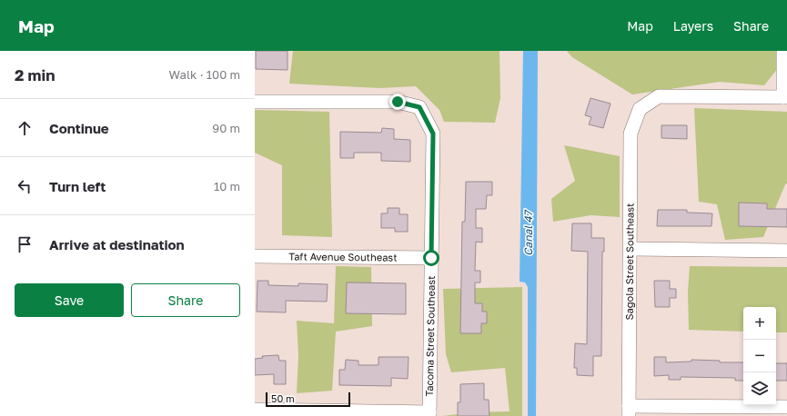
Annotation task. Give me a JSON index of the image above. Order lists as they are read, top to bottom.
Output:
{
  "streets": {
    "street": ["Taft Avenue Southeast", "Sagola Street Southeast", "Tacoma Street Southeast"]
  },
  "crossings": [
    ["Taft Avenue Southeast", "Tacoma Street Southeast"]
  ],
  "water": ["Canal 47"],
  "scale_bar": "50 m",
  "page": {
    "header": "Map",
    "nav": ["Map", "Layers", "Share"],
    "heading": ["2 min", "Walk · 100 m"],
    "list": [
      ["Continue", "90 m"],
      ["Turn left", "10 m"],
      "Arrive at destination"
    ],
    "buttons": ["Save", "Share"],
    "map_buttons": ["+", "−"],
    "scale": "50 m"
  }
}
